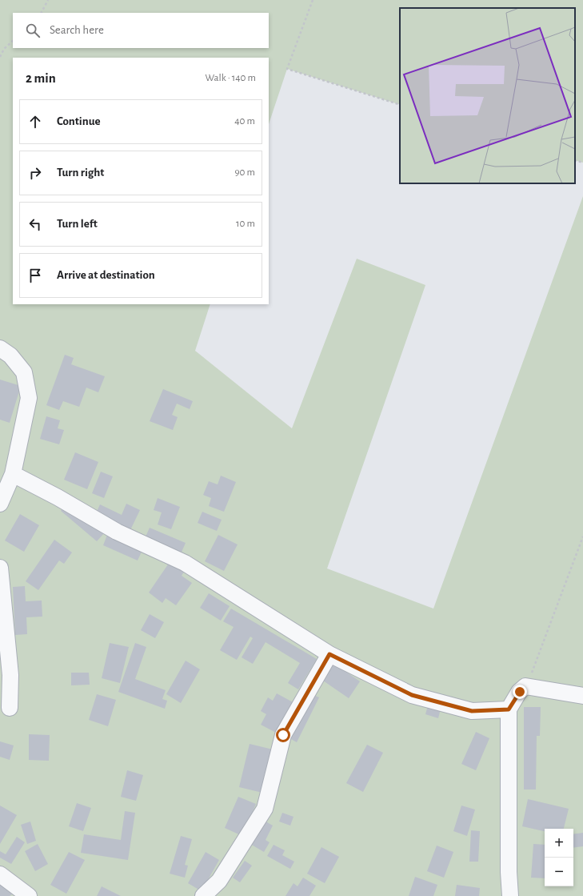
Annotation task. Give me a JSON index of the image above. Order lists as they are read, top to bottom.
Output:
{
  "page": {
    "search": "Search here",
    "heading": ["2 min", "Walk · 140 m"],
    "list": [
      ["Continue", "40 m"],
      ["Turn right", "90 m"],
      ["Turn left", "10 m"],
      "Arrive at destination"
    ],
    "map_buttons": ["+", "−"]
  }
}
